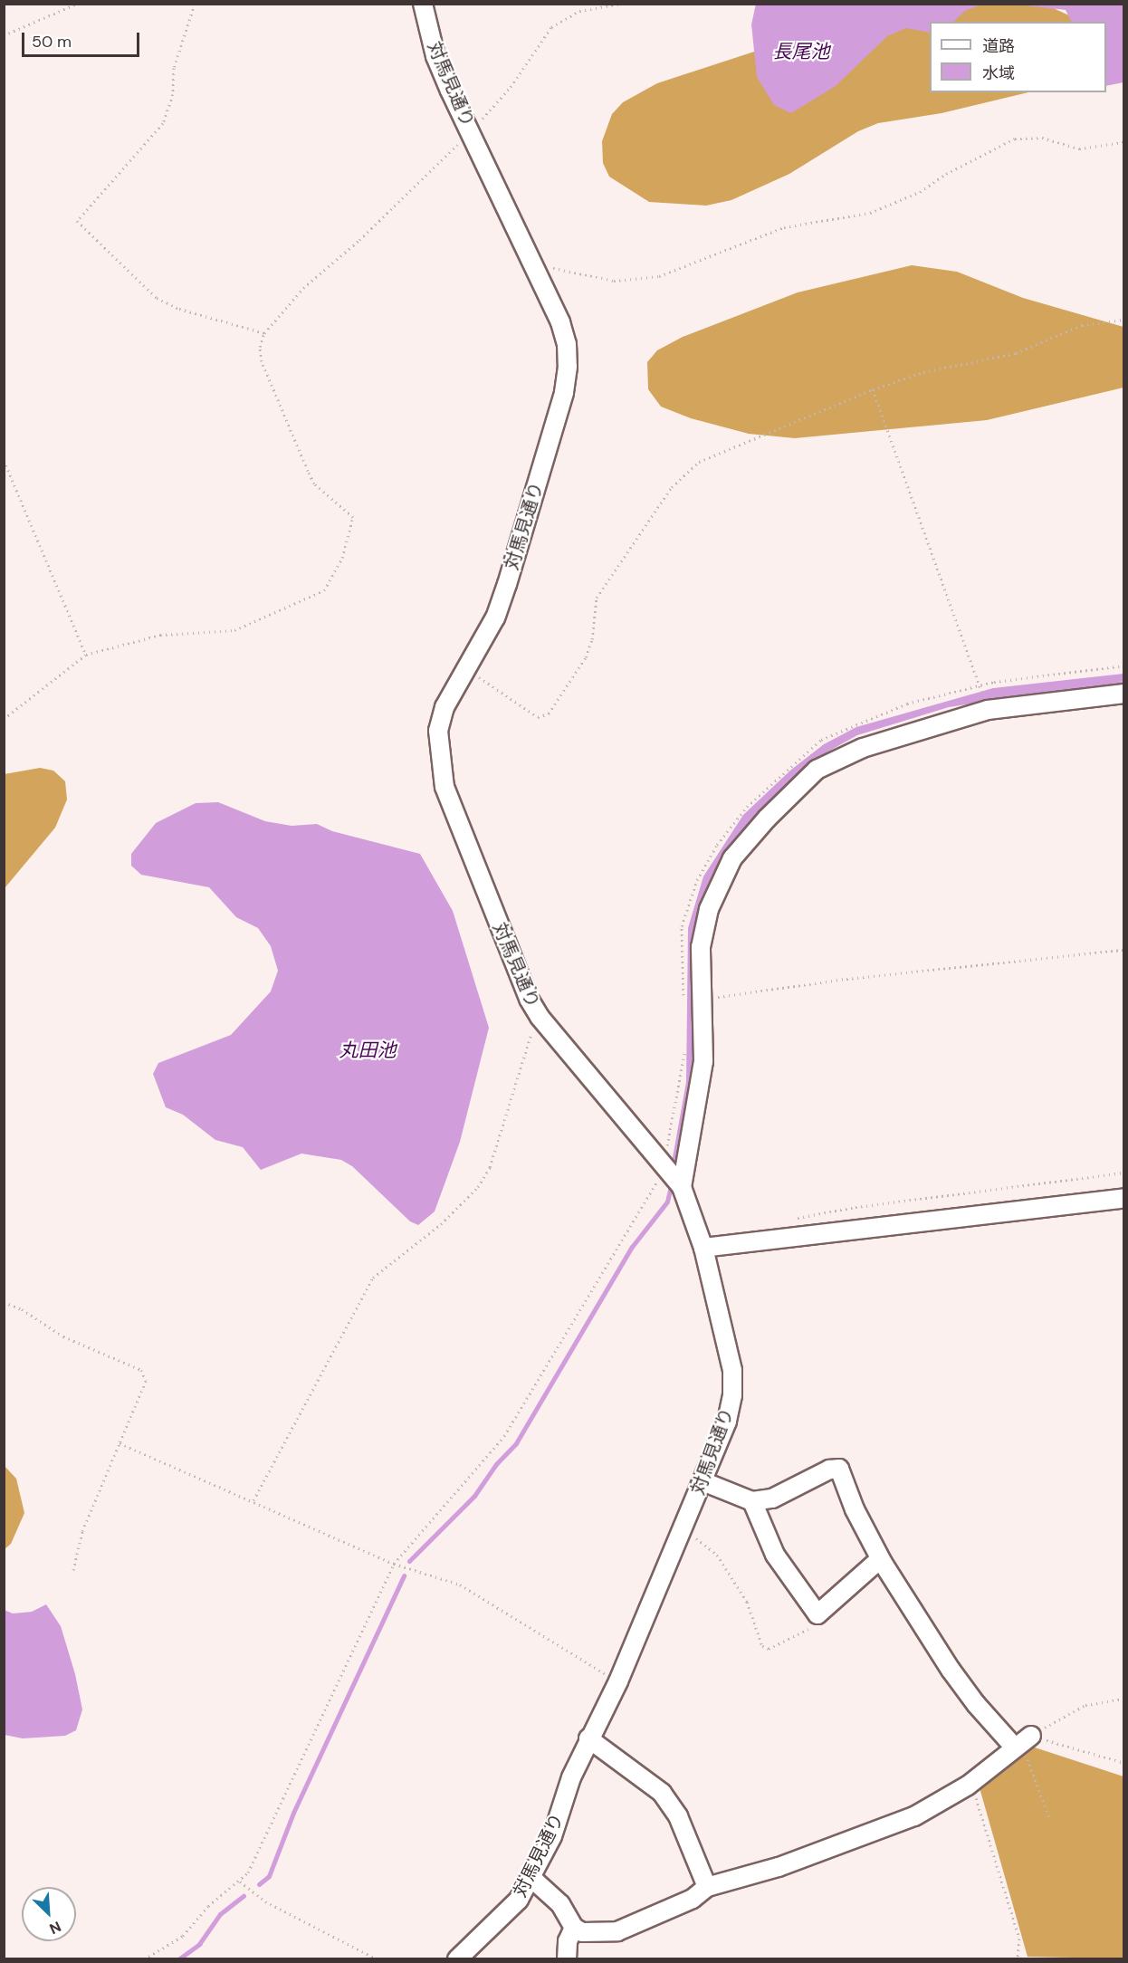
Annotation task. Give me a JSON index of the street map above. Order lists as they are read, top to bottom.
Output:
{
  "streets": {
    "street": ["対馬見通り"]
  },
  "water": ["長尾池", "丸田池"],
  "legend": ["道路", "水域"],
  "scale_bar": "50 m",
  "north": "bottom right"
}
